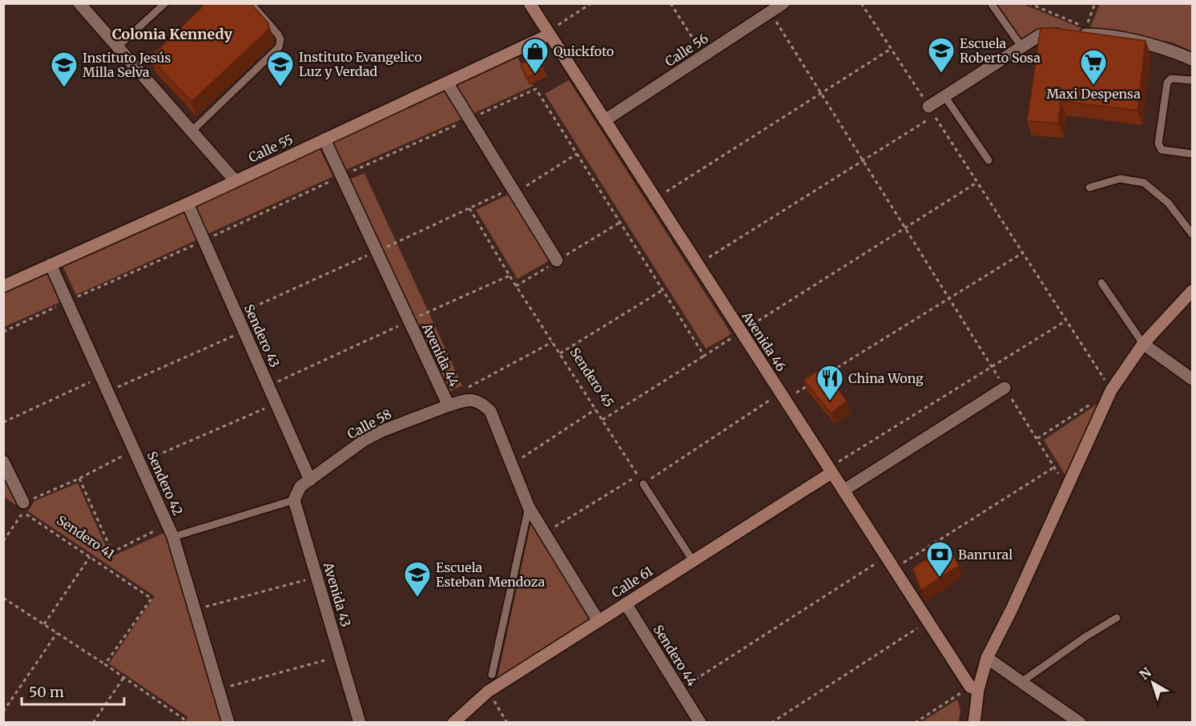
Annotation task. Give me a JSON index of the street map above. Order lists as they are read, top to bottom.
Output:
{
  "streets": {
    "street": [
      "Calle 56",
      "Calle 55",
      "Sendero 43",
      "Avenida 46",
      "Avenida 44",
      "Calle 58",
      "Sendero 42",
      "Calle 61",
      "Avenida 43",
      "Sendero 44"
    ],
    "path": ["Sendero 45", "Sendero 41"]
  },
  "crossings": [
    ["Calle 56", "Avenida 46"],
    ["Calle 55", "Sendero 43"],
    ["Calle 55", "Avenida 46"],
    ["Calle 55", "Avenida 44"],
    ["Calle 55", "Sendero 42"],
    ["Sendero 43", "Calle 58"],
    ["Avenida 46", "Calle 61"],
    ["Avenida 44", "Calle 58"],
    ["Avenida 44", "Calle 61"],
    ["Calle 61", "Sendero 44"]
  ],
  "districts": ["Colonia Kennedy"],
  "places": {
    "school or university": [
      "Escuela Roberto Sosa",
      "Instituto Evangelico Luz y Verdad",
      "Instituto Jesús Milla Selva",
      "Escuela Esteban Mendoza"
    ],
    "shop": ["Quickfoto"],
    "supermarket": ["Maxi Despensa"],
    "restaurant": ["China Wong"],
    "bank": ["Banrural"]
  },
  "scale_bar": "50 m",
  "north": "top left"
}
